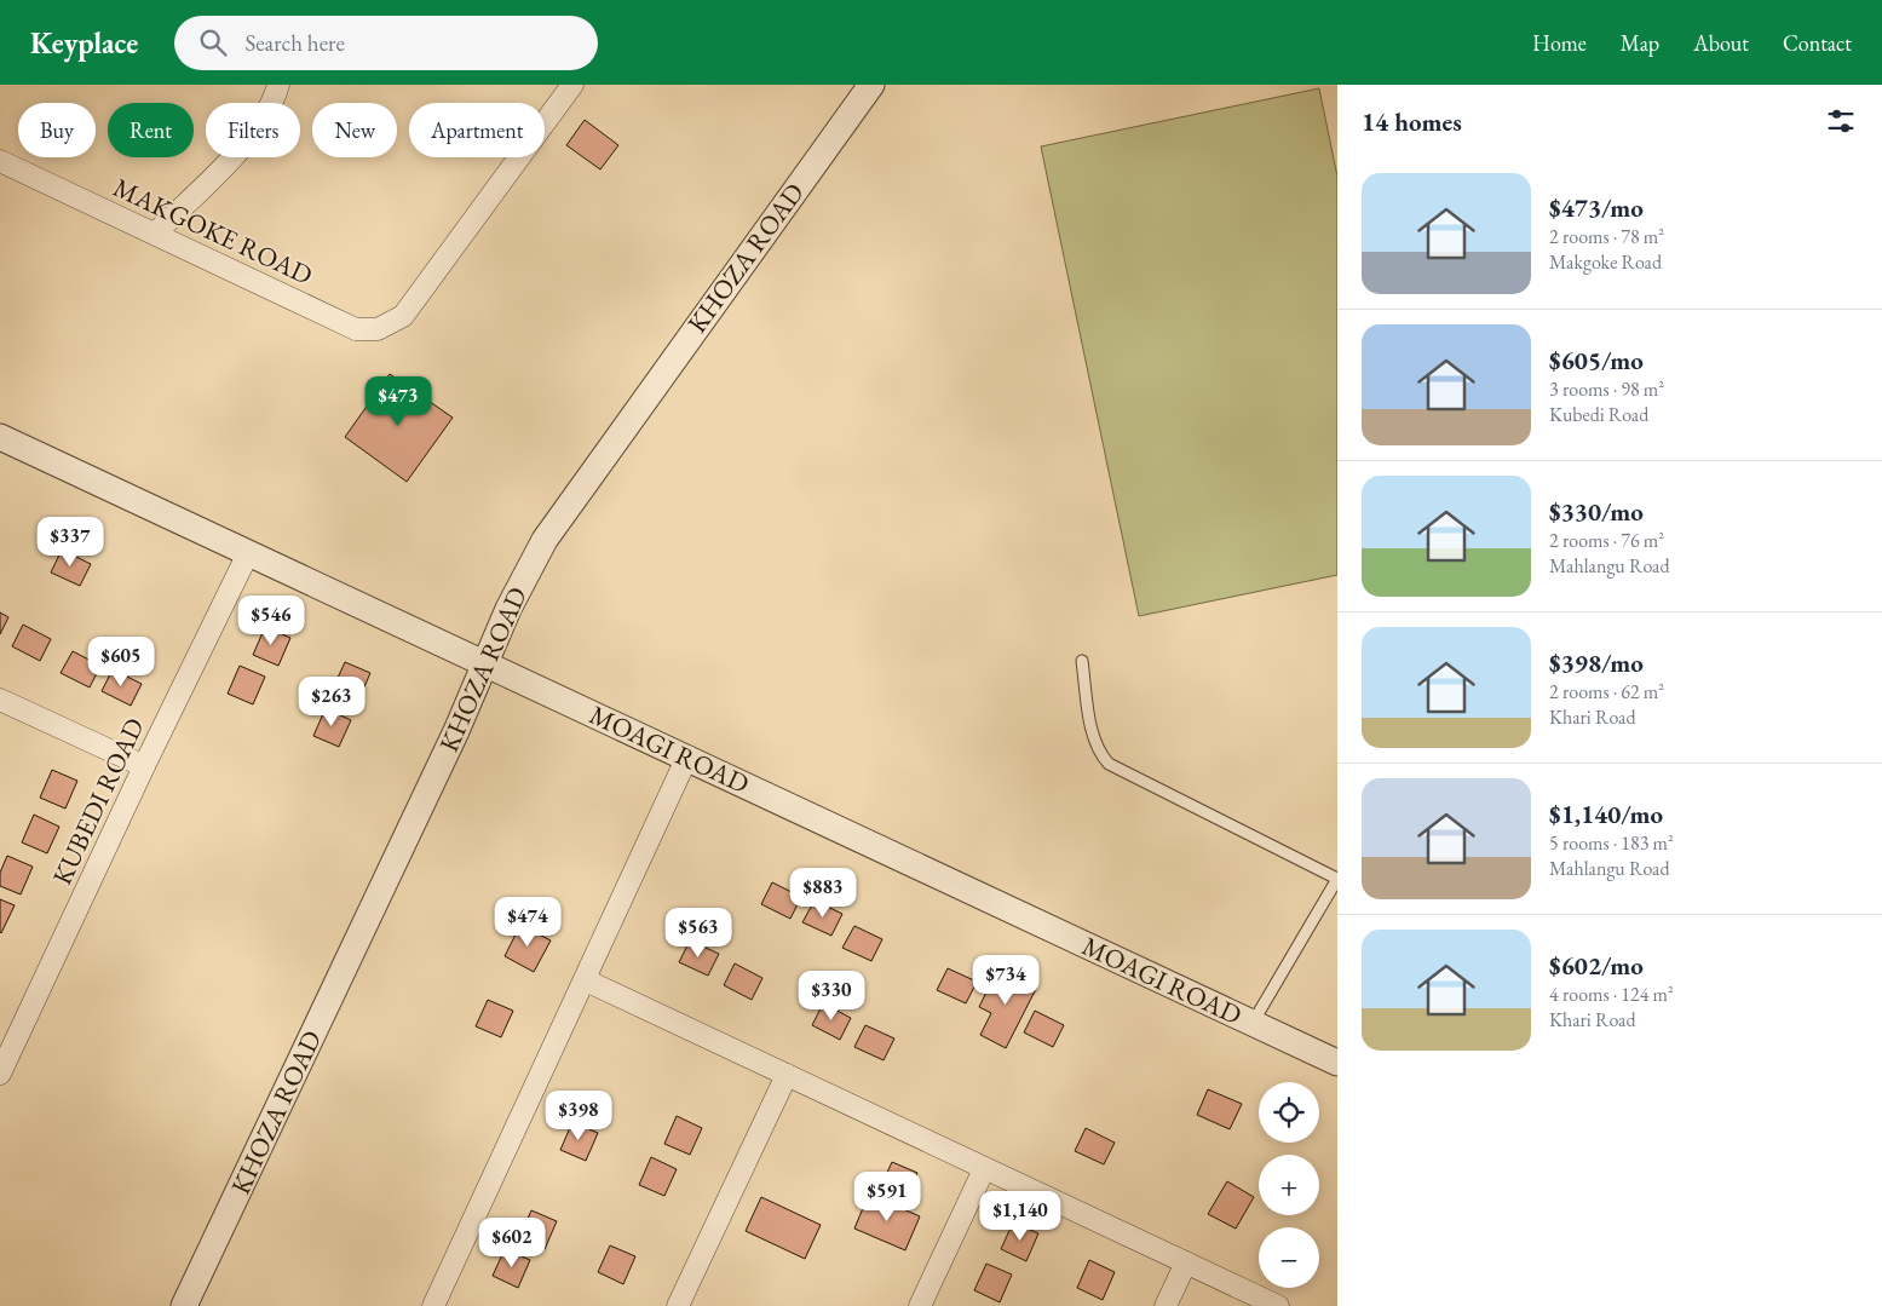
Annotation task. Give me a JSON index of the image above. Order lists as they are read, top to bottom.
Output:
{
  "streets": {
    "street": [
      "MAKGOKE ROAD",
      "KHOZA ROAD",
      "MOAGI ROAD",
      "KUBEDI ROAD"
    ]
  },
  "crossings": [
    ["KHOZA ROAD", "MOAGI ROAD"],
    ["MOAGI ROAD", "KUBEDI ROAD"]
  ],
  "page": {
    "header": "Keyplace",
    "search": "Search here",
    "nav": [
      "Home",
      "Map",
      "About",
      "Contact"
    ],
    "heading": "14 homes",
    "chip": [
      "Buy",
      "Rent",
      "Filters",
      "New",
      "Apartment"
    ],
    "list": [
      {
        "name": "$473/mo",
        "note": "2 rooms · 78 m² · Makgoke Road"
      },
      {
        "name": "$605/mo",
        "note": "3 rooms · 98 m² · Kubedi Road"
      },
      {
        "name": "$330/mo",
        "note": "2 rooms · 76 m² · Mahlangu Road"
      },
      {
        "name": "$398/mo",
        "note": "2 rooms · 62 m² · Khari Road"
      },
      {
        "name": "$1,140/mo",
        "note": "5 rooms · 183 m² · Mahlangu Road"
      },
      {
        "name": "$602/mo",
        "note": "4 rooms · 124 m² · Khari Road"
      }
    ],
    "price": [
      "$473",
      "$337",
      "$546",
      "$605",
      "$263",
      "$883",
      "$474",
      "$563",
      "$734",
      "$330",
      "$398",
      "$591",
      "$1,140",
      "$602"
    ],
    "map_buttons": ["+", "−"]
  }
}
